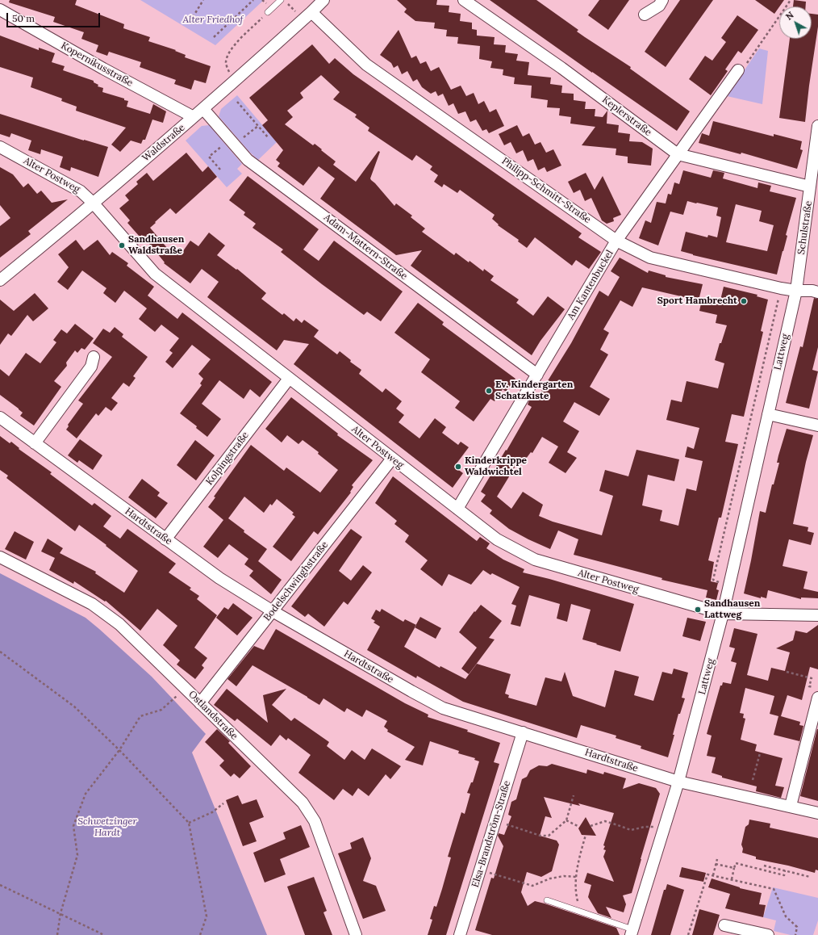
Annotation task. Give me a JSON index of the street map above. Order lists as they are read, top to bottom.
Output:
{
  "streets": {
    "street": [
      "Kopernikusstraße",
      "Keplerstraße",
      "Waldstraße",
      "Alter Postweg",
      "Philipp-Schmitt-Straße",
      "Schulstraße",
      "Adam-Mattern-Straße",
      "Am Kantenbuckel",
      "Lattweg",
      "Kolpingstraße",
      "Hardtstraße",
      "Bodelschwinghstraße",
      "Ostlandstraße",
      "Elsa-Brandström-Straße"
    ]
  },
  "crossings": [
    ["Kopernikusstraße", "Waldstraße"],
    ["Keplerstraße", "Schulstraße"],
    ["Keplerstraße", "Am Kantenbuckel"],
    ["Waldstraße", "Alter Postweg"],
    ["Waldstraße", "Philipp-Schmitt-Straße"],
    ["Waldstraße", "Adam-Mattern-Straße"],
    ["Alter Postweg", "Am Kantenbuckel"],
    ["Alter Postweg", "Lattweg"],
    ["Alter Postweg", "Kolpingstraße"],
    ["Alter Postweg", "Bodelschwinghstraße"],
    ["Philipp-Schmitt-Straße", "Schulstraße"],
    ["Philipp-Schmitt-Straße", "Am Kantenbuckel"],
    ["Philipp-Schmitt-Straße", "Lattweg"],
    ["Schulstraße", "Lattweg"],
    ["Adam-Mattern-Straße", "Am Kantenbuckel"],
    ["Lattweg", "Hardtstraße"],
    ["Kolpingstraße", "Hardtstraße"],
    ["Hardtstraße", "Bodelschwinghstraße"],
    ["Hardtstraße", "Elsa-Brandström-Straße"],
    ["Bodelschwinghstraße", "Ostlandstraße"]
  ],
  "parks": ["Alter Friedhof", "Schwetzinger Hardt"],
  "places": [
    "Sandhausen Waldstraße",
    "Sport Hambrecht",
    "Ev. Kindergarten Schatzkiste",
    "Kinderkrippe Waldwichtel",
    "Sandhausen Lattweg"
  ],
  "scale_bar": "50 m",
  "north": "top left"
}
